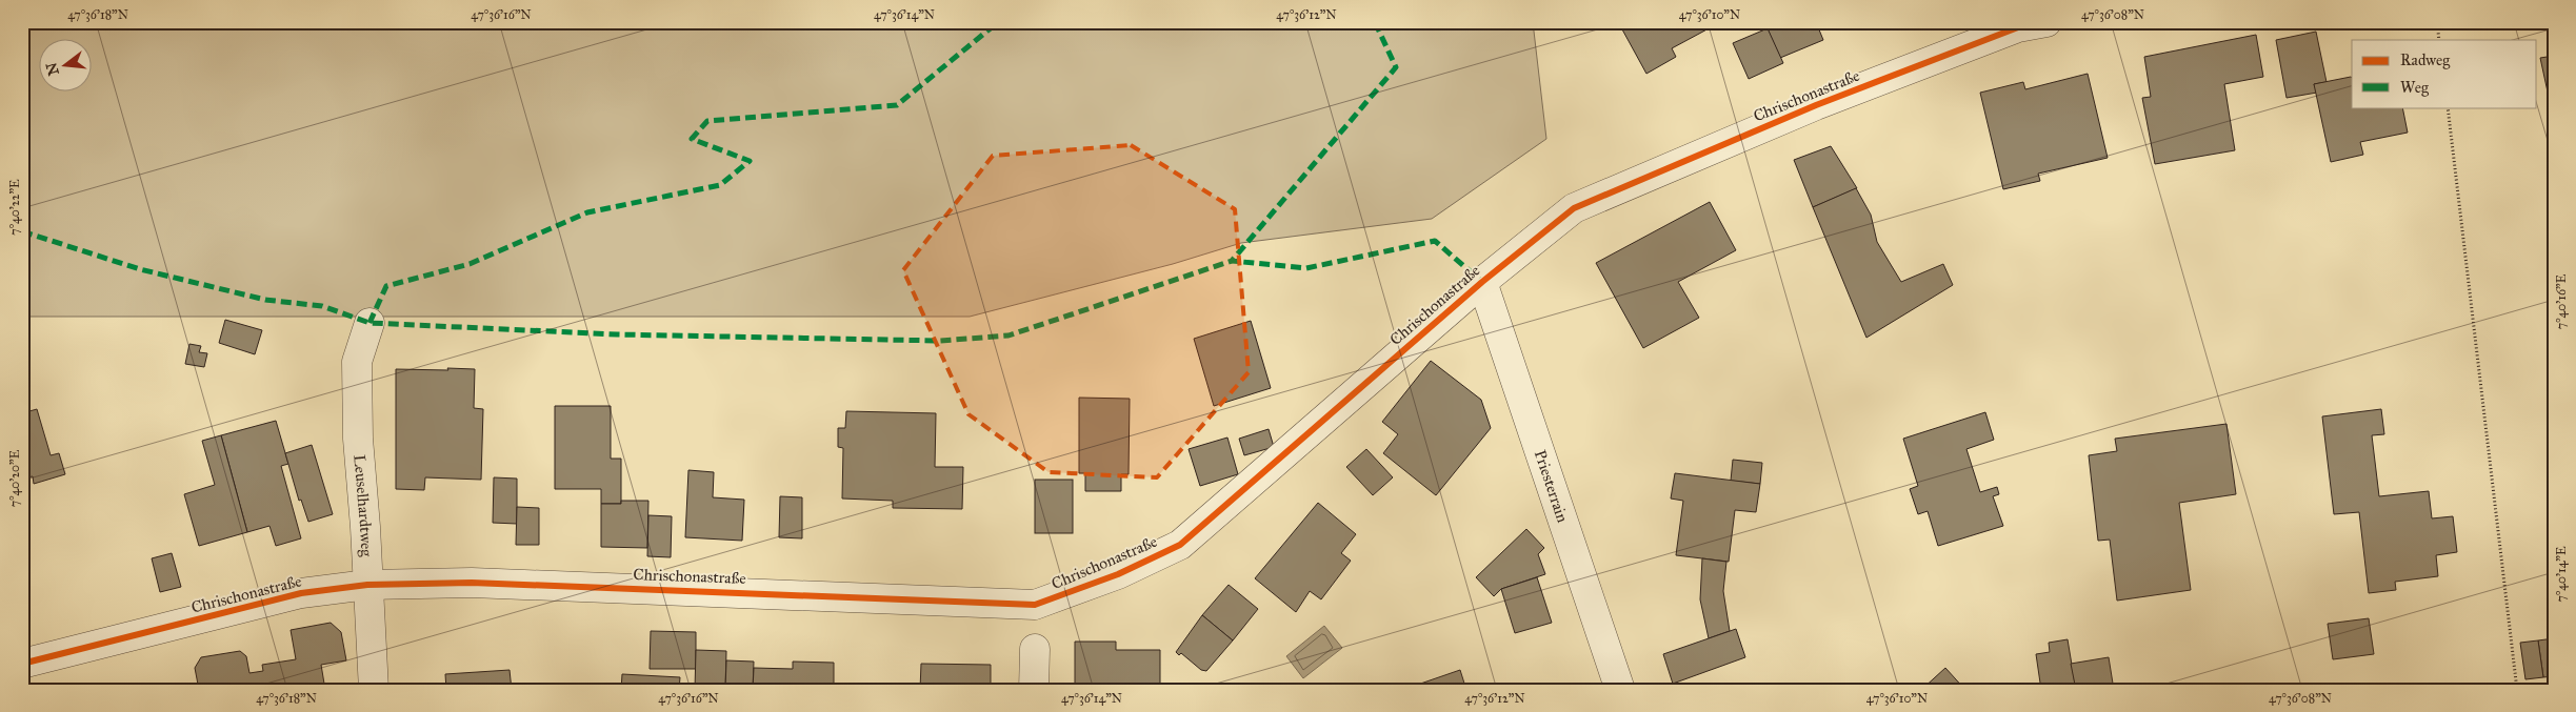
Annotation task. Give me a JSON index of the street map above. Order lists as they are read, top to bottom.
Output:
{
  "streets": {
    "street": ["Chrischonastraße", "Priesterrain", "Leuselhardtweg"]
  },
  "crossings": [
    ["Chrischonastraße", "Priesterrain"],
    ["Chrischonastraße", "Leuselhardtweg"]
  ],
  "legend": ["Radweg", "Weg"],
  "north": "left",
  "coordinates": [
    "47°36'18\"N",
    "47°36'16\"N",
    "47°36'14\"N",
    "47°36'12\"N",
    "47°36'10\"N",
    "47°36'08\"N",
    "7°40'22\"E",
    "7°40'16\"E",
    "7°40'20\"E",
    "7°40'14\"E"
  ]
}
